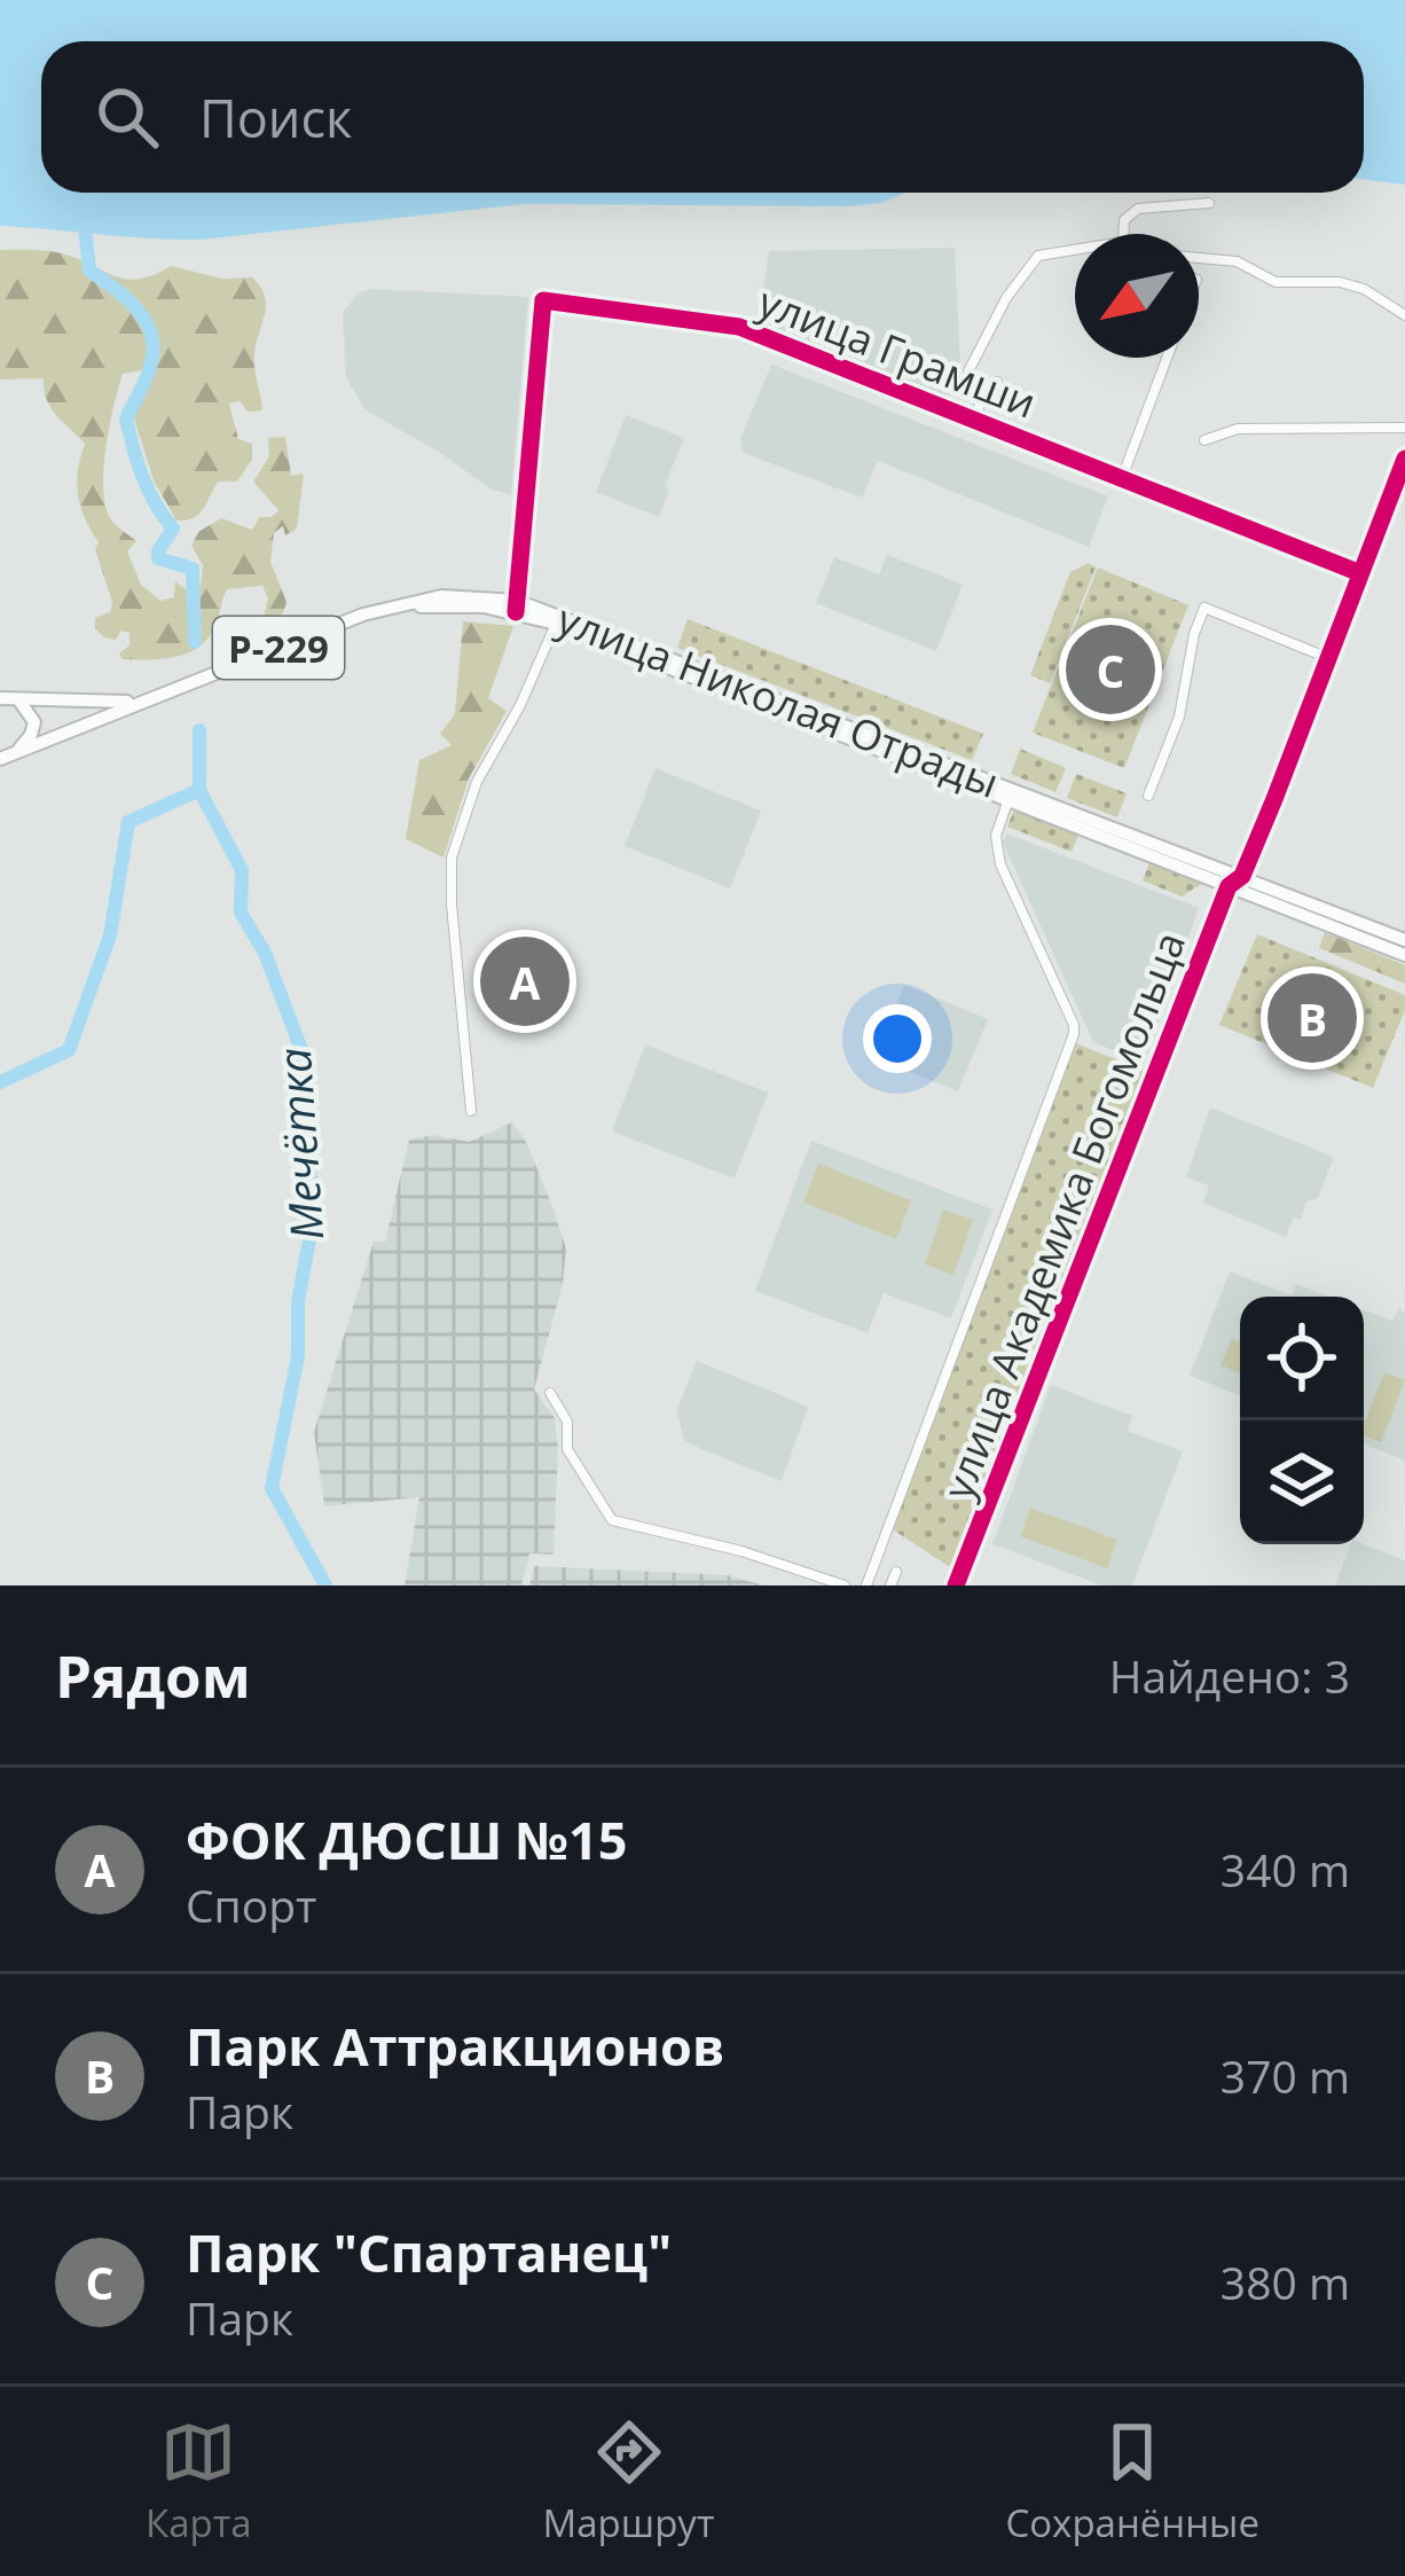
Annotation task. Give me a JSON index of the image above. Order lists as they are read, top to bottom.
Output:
{
  "streets": {
    "main road": ["Р-229", "улица Николая Отрады"],
    "street": ["улица Грамши", "улица Академика Богомольца"]
  },
  "crossings": [
    ["улица Грамши", "улица Николая Отрады"],
    ["улица Николая Отрады", "улица Академика Богомольца"]
  ],
  "water": ["Мечётка"],
  "north": "bottom left",
  "page": {
    "search": "Поиск",
    "pins": ["C", "A", "B"],
    "heading": ["Рядом", "Найдено: 3"],
    "list": [
      {
        "mark": "A",
        "name": "ФОК ДЮСШ №15",
        "note": "Спорт",
        "value": "340 m"
      },
      {
        "mark": "B",
        "name": "Парк Аттракционов",
        "note": "Парк",
        "value": "370 m"
      },
      {
        "mark": "C",
        "name": "Парк \"Спартанец\"",
        "note": "Парк",
        "value": "380 m"
      }
    ],
    "nav": ["Карта", "Маршрут", "Сохранённые"]
  }
}
